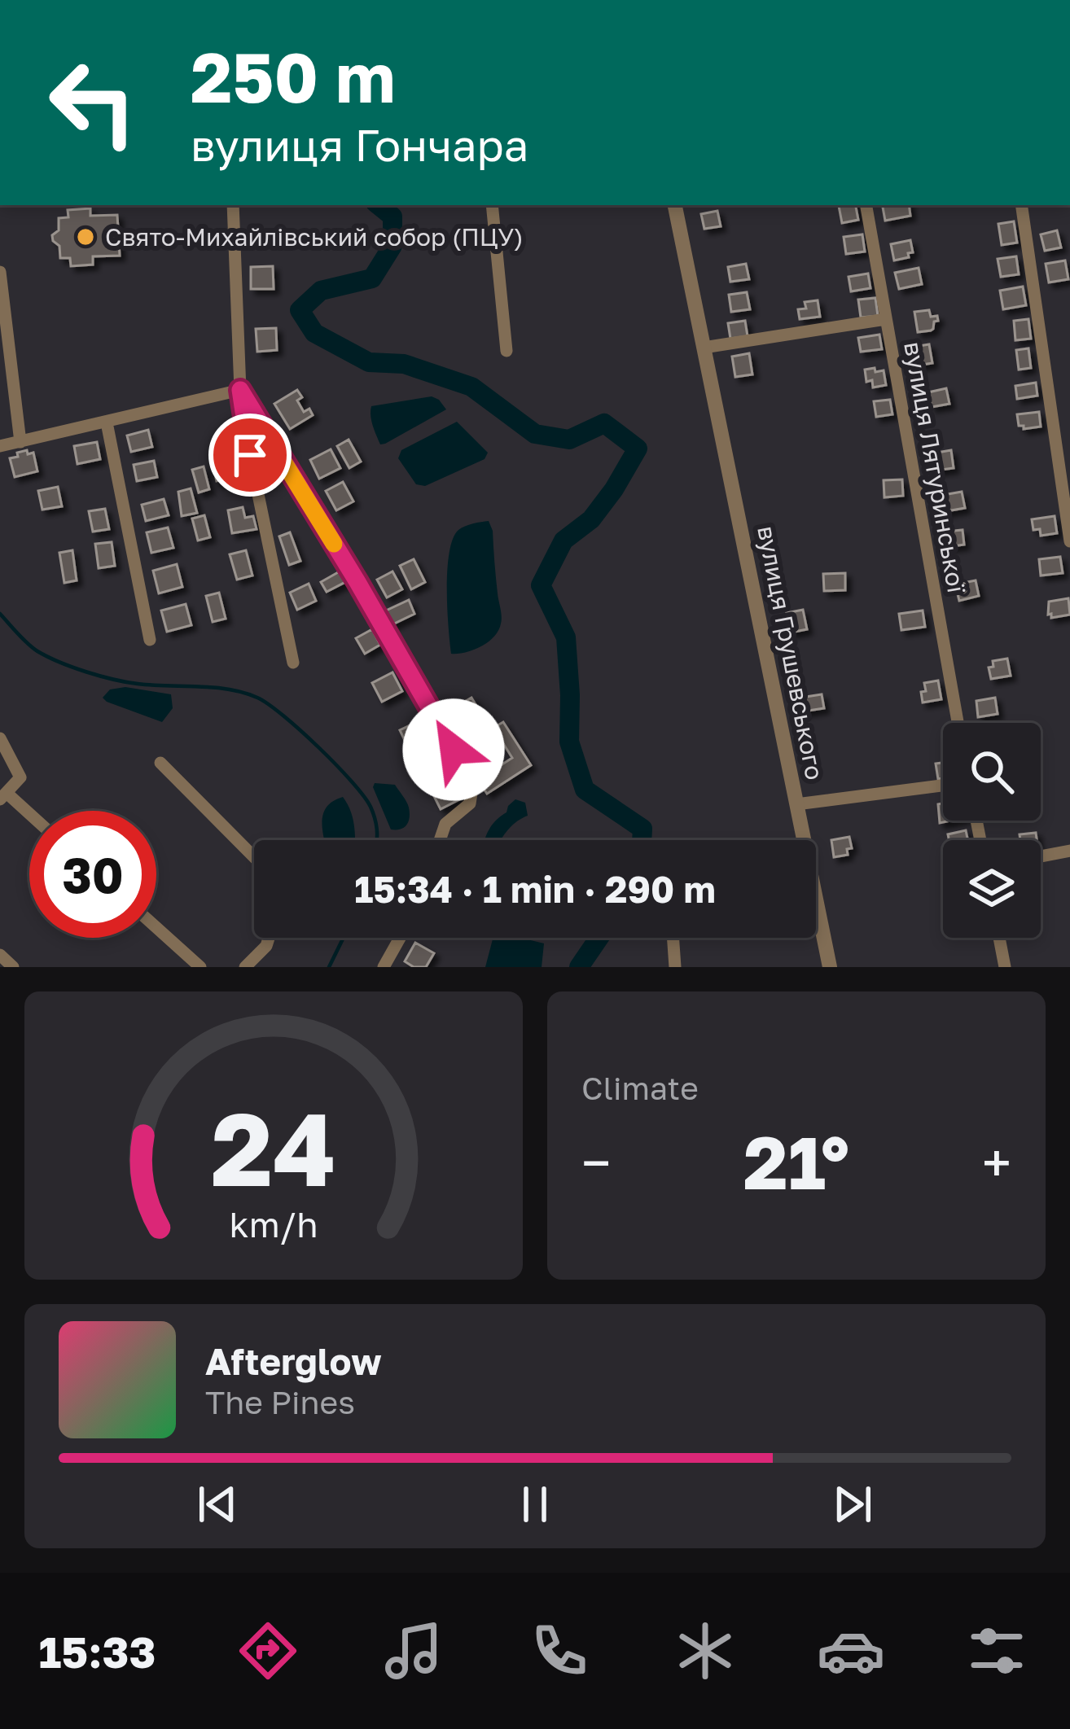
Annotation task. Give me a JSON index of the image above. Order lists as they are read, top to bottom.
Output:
{
  "streets": {
    "street": ["вулиця Лятуринської", "вулиця Грушевського"]
  },
  "places": ["Свято-Михайлівський собор (ПЦУ)"],
  "page": {
    "turn": ["250 m", "вулиця Гончара"],
    "limit": "30",
    "trip": "15:34 · 1 min · 290 m",
    "tile": "Climate",
    "heat": ["−", "21°", "+"],
    "song": ["Afterglow", "The Pines"],
    "tabs": "15:33",
    "gauge": ["24", "km/h"]
  }
}
